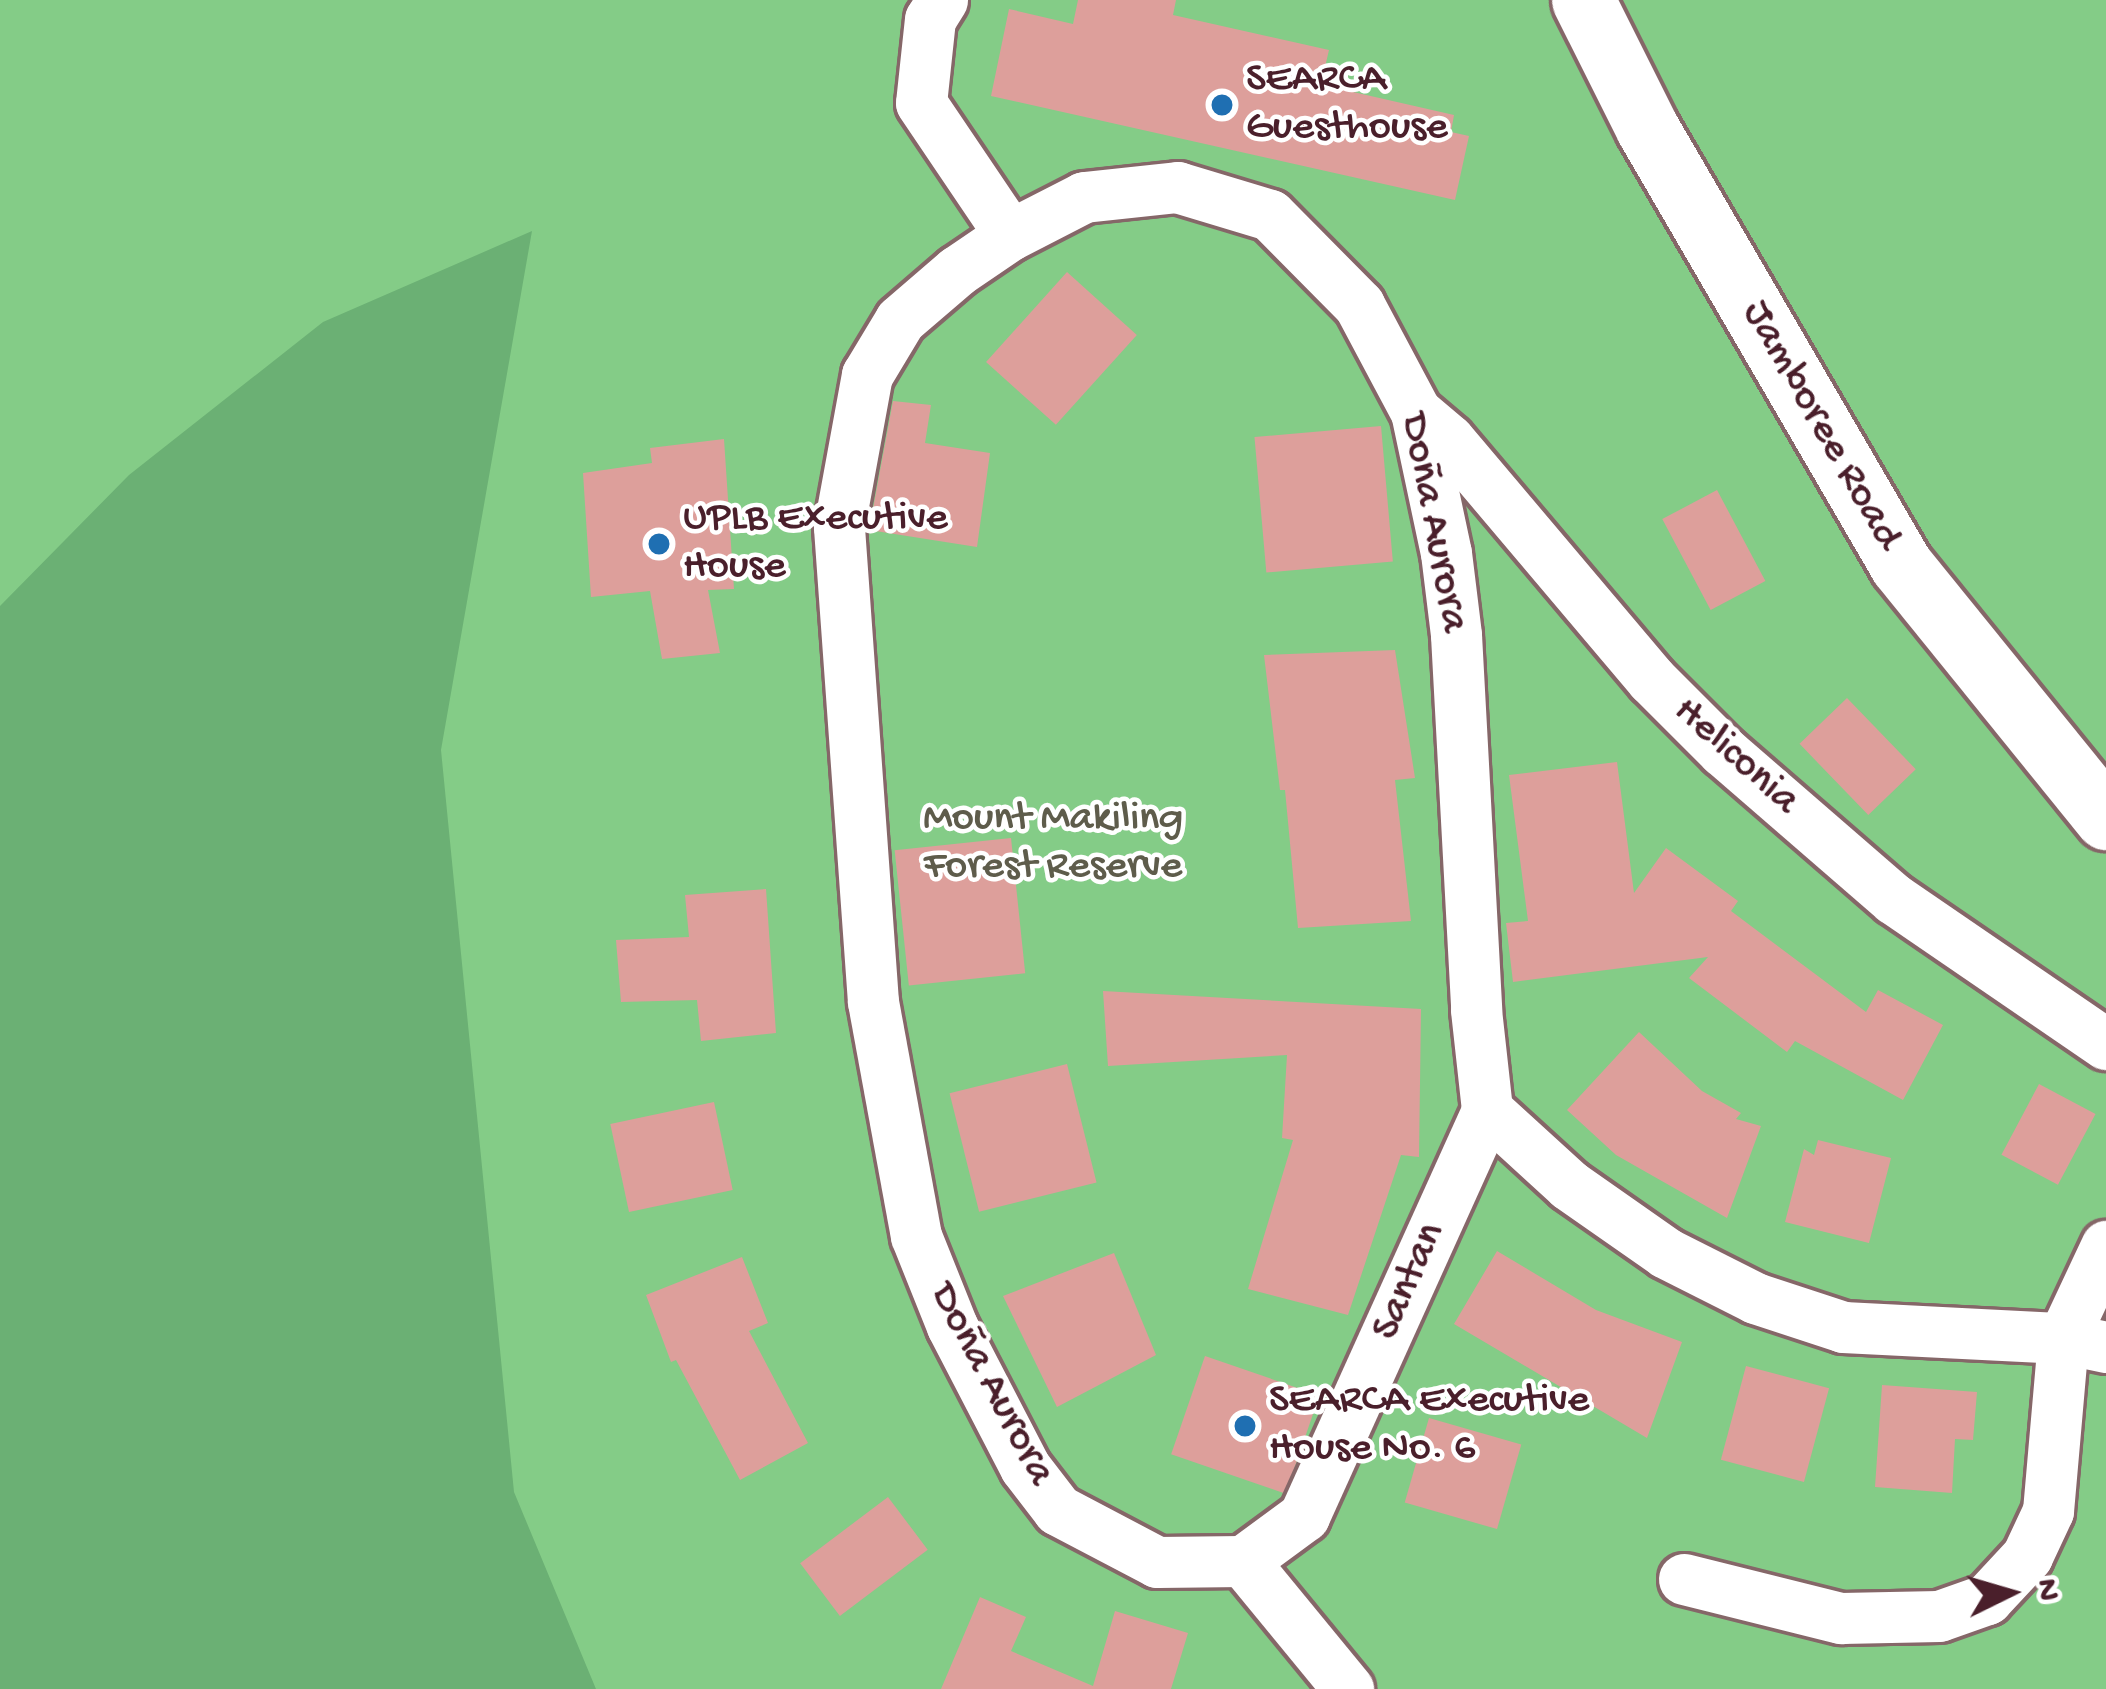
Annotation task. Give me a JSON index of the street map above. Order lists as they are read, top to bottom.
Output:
{
  "streets": {
    "main road": ["Jamboree Road"],
    "street": ["Doña Aurora", "Heliconia", "Santan"]
  },
  "crossings": [
    ["Doña Aurora", "Heliconia"],
    ["Doña Aurora", "Santan"]
  ],
  "parks": ["Mount Makiling Forest Reserve"],
  "places": ["SEARCA Guesthouse", "UPLB Executive House", "SEARCA Executive House No. 6"],
  "north": "right"
}
